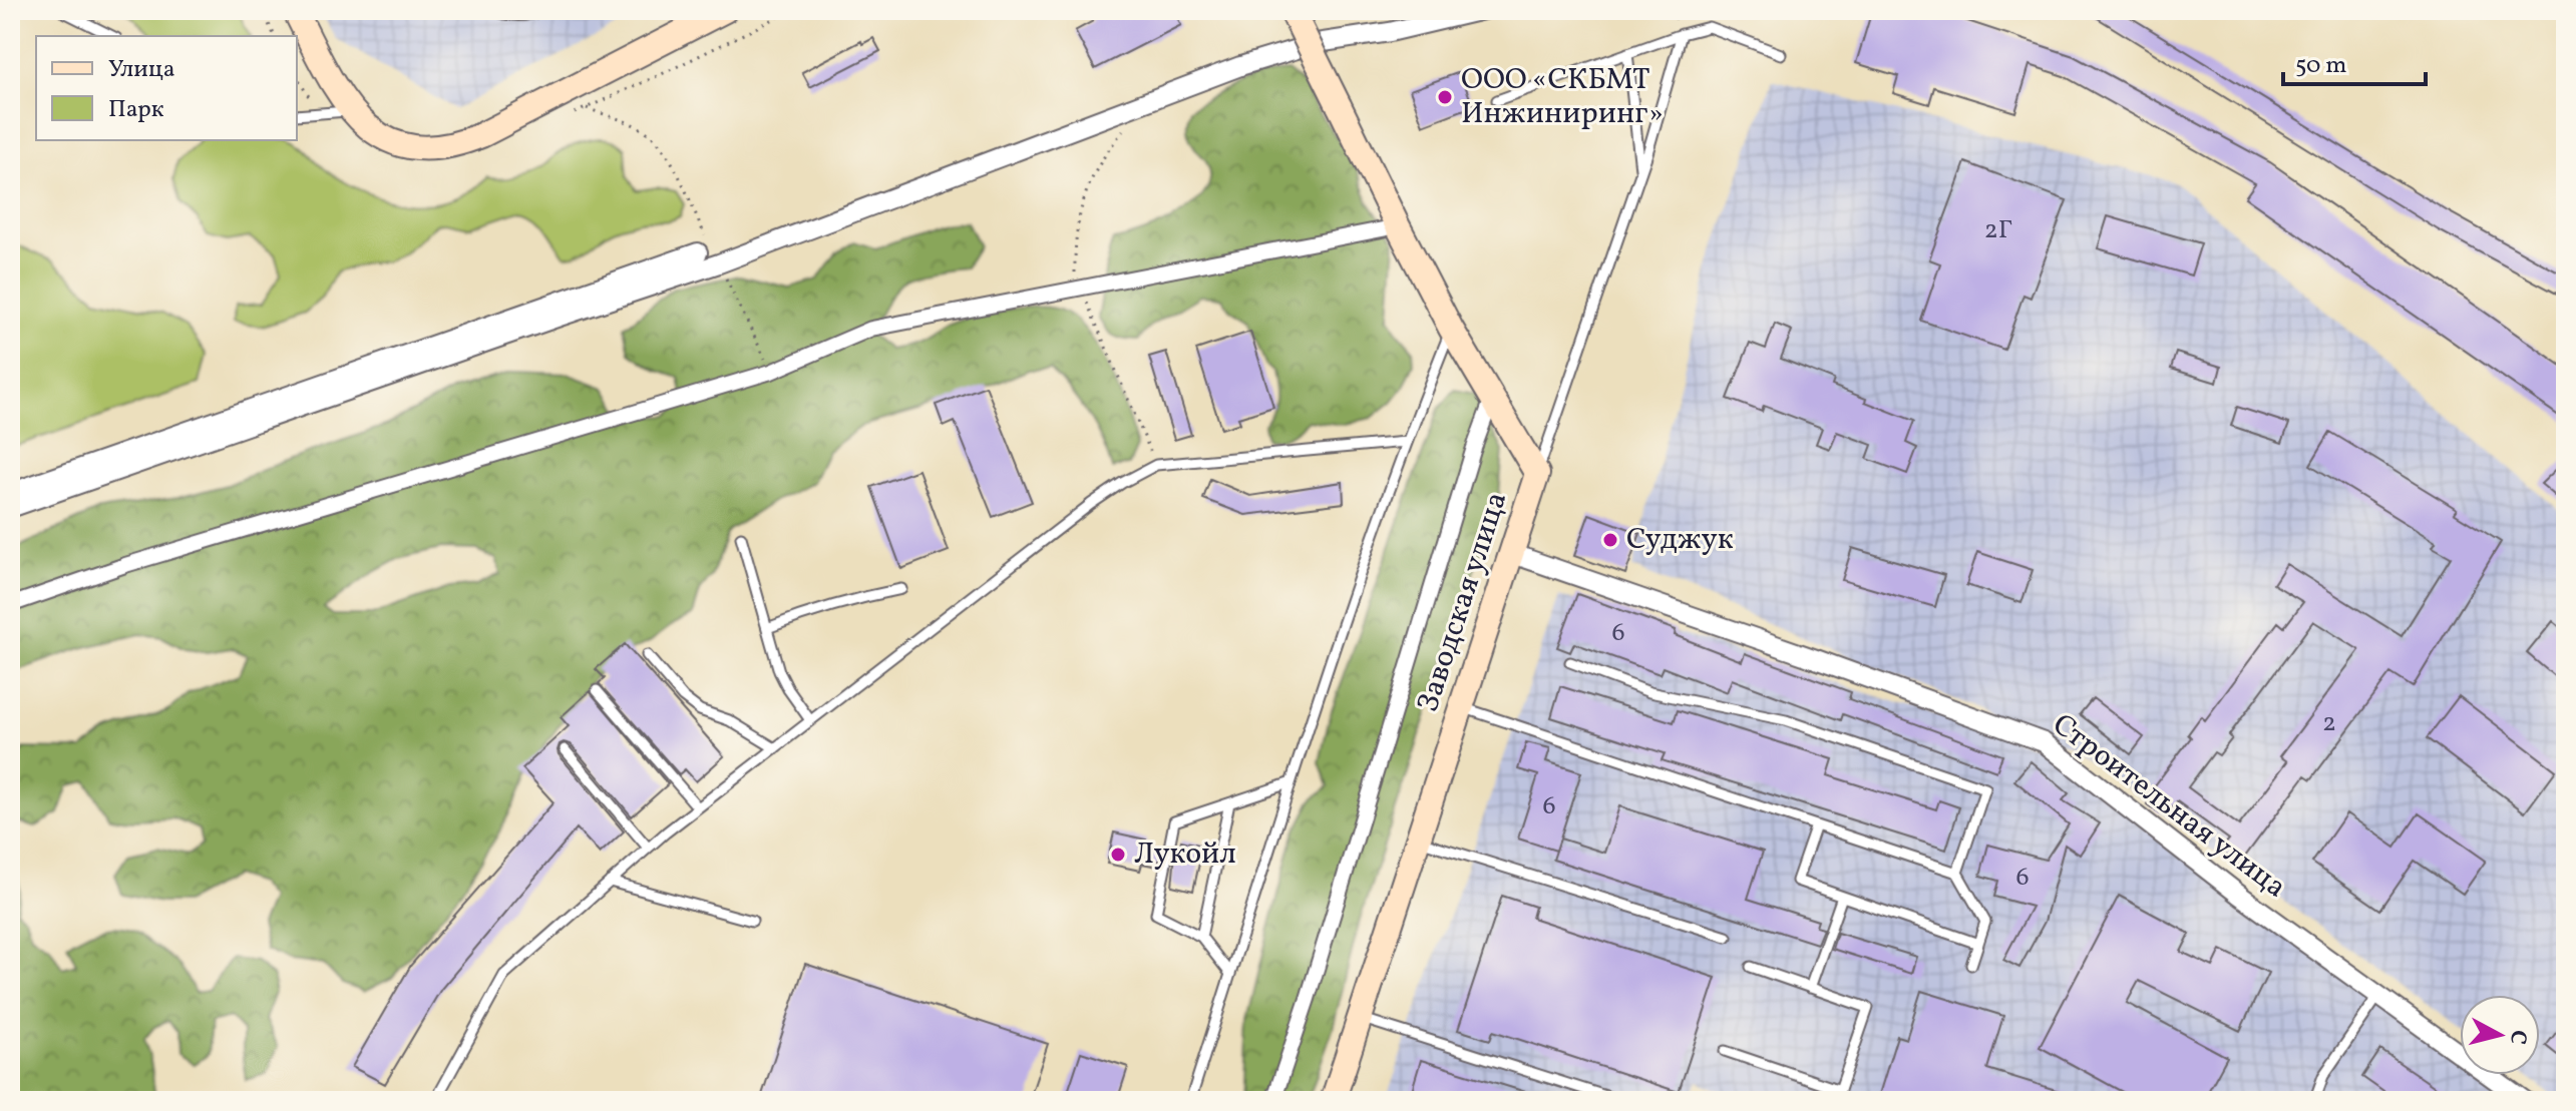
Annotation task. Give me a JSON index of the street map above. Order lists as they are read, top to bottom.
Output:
{
  "streets": {
    "main road": ["Заводская улица"],
    "street": ["Строительная улица"]
  },
  "crossings": [
    ["Заводская улица", "Строительная улица"]
  ],
  "places": ["ООО «СКБМТ Инжиниринг»", "Суджук", "Лукойл"],
  "house_numbers": [
    "2Г",
    "6",
    "2",
    "6",
    "6"
  ],
  "legend": ["Улица", "Парк"],
  "scale_bar": "50 m",
  "north": "right"
}
